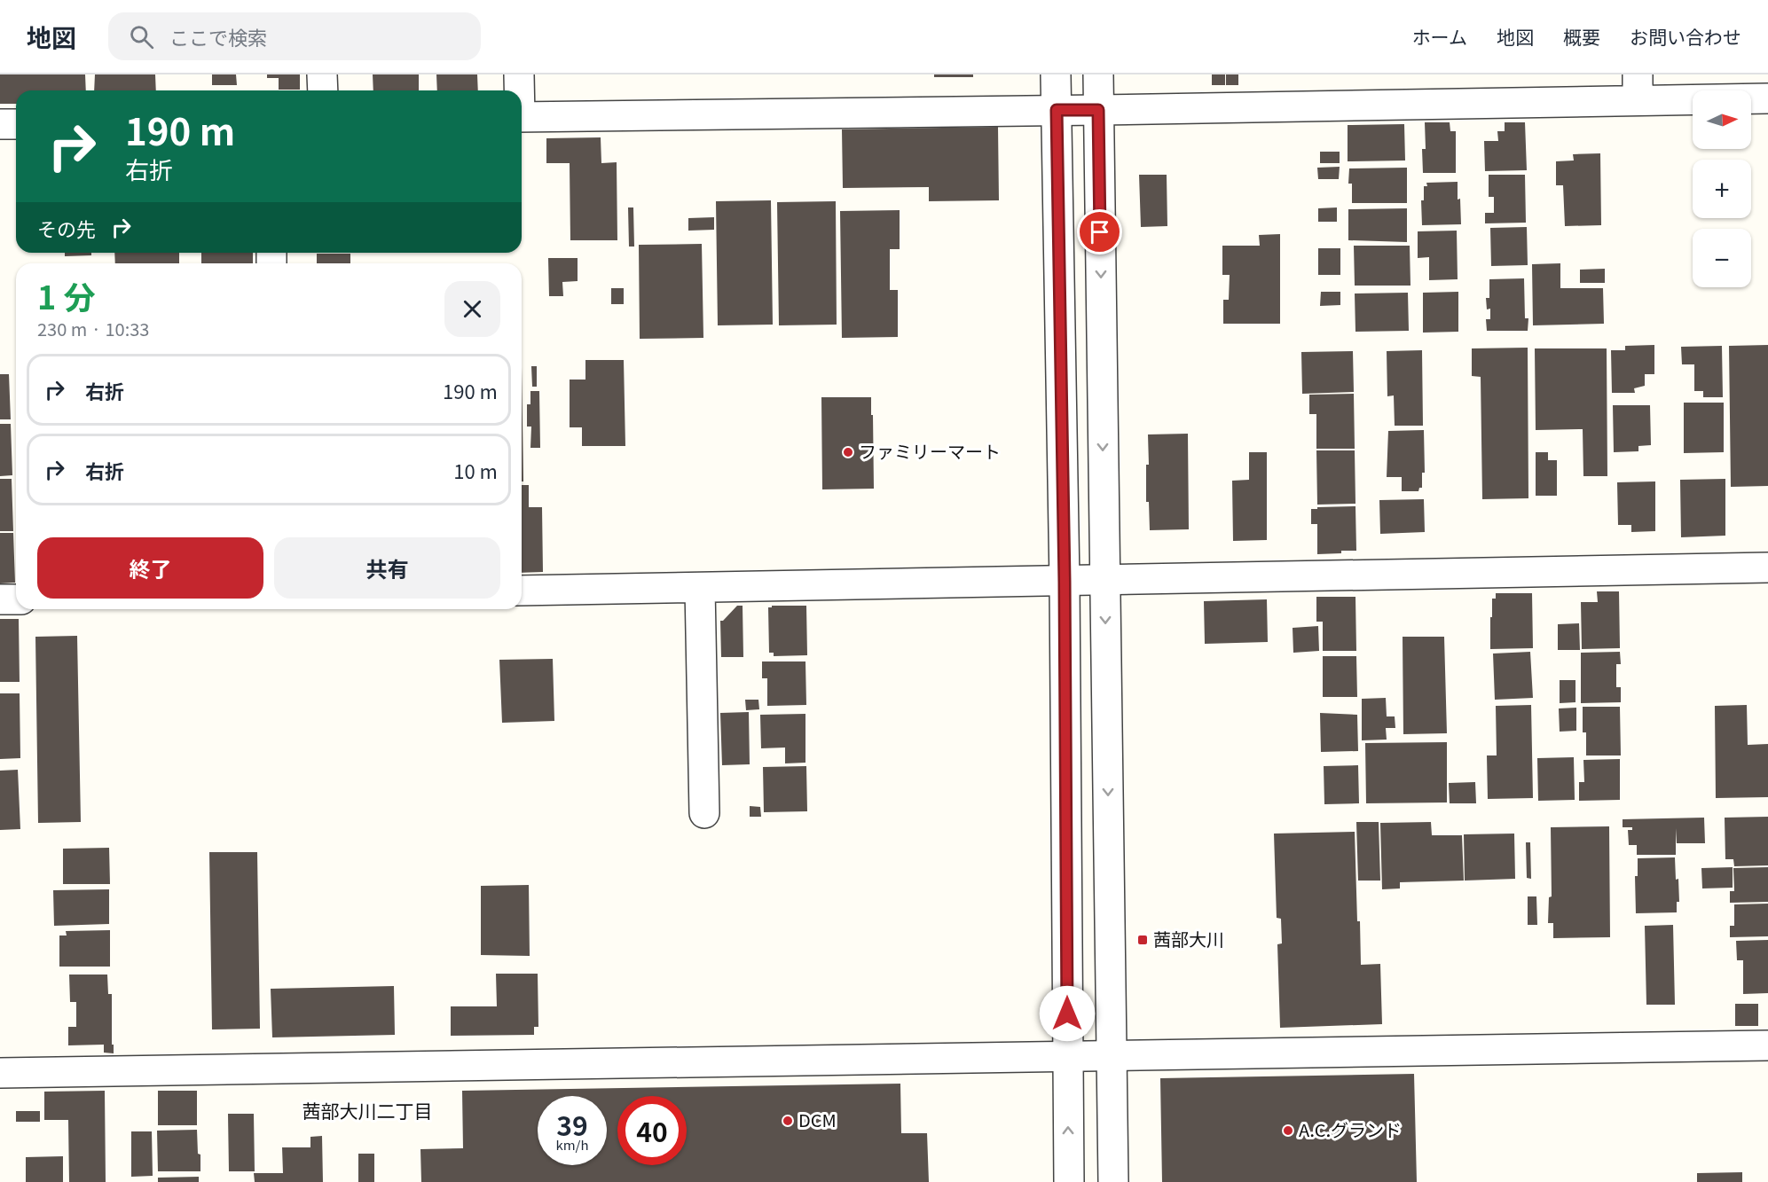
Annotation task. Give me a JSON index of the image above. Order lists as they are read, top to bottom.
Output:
{
  "districts": ["茜部大川二丁目"],
  "places": {
    "other": ["ファミリーマート", "DCM", "A.C.グランド"],
    "transit": ["茜部大川"]
  },
  "north": "right",
  "page": {
    "header": "地図",
    "search": "ここで検索",
    "nav": [
      "ホーム",
      "地図",
      "概要",
      "お問い合わせ"
    ],
    "map_buttons": ["+", "−"],
    "turn": ["190 m", "右折"],
    "then": "その先",
    "heading": ["1 分", "230 m · 10:33"],
    "list": [
      {
        "name": "右折",
        "value": "190 m"
      },
      {
        "name": "右折",
        "value": "10 m"
      }
    ],
    "buttons": ["終了", "共有"],
    "speed": "39 km/h",
    "limit": "40"
  }
}
